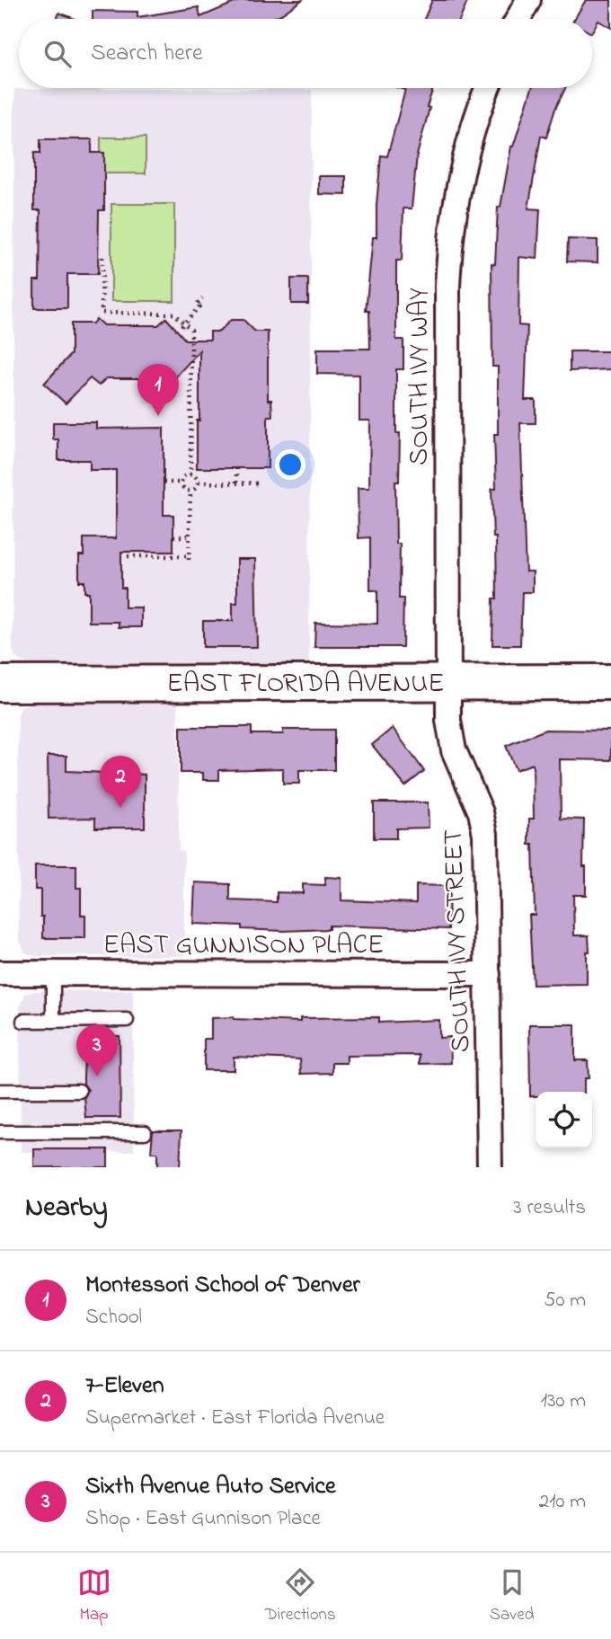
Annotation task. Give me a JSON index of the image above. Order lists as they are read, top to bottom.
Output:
{
  "streets": {
    "street": [
      "SOUTH IVY WAY",
      "EAST FLORIDA AVENUE",
      "SOUTH IVY STREET",
      "EAST GUNNISON PLACE"
    ]
  },
  "crossings": [
    ["SOUTH IVY WAY", "EAST FLORIDA AVENUE"],
    ["SOUTH IVY WAY", "SOUTH IVY STREET"],
    ["EAST FLORIDA AVENUE", "SOUTH IVY STREET"],
    ["SOUTH IVY STREET", "EAST GUNNISON PLACE"]
  ],
  "page": {
    "search": "Search here",
    "pins": ["1", "2", "3"],
    "heading": ["Nearby", "3 results"],
    "list": [
      {
        "mark": "1",
        "name": "Montessori School of Denver",
        "note": "School",
        "value": "50 m"
      },
      {
        "mark": "2",
        "name": "7-Eleven",
        "note": "Supermarket · East Florida Avenue",
        "value": "130 m"
      },
      {
        "mark": "3",
        "name": "Sixth Avenue Auto Service",
        "note": "Shop · East Gunnison Place",
        "value": "210 m"
      }
    ],
    "nav": ["Map", "Directions", "Saved"]
  }
}
